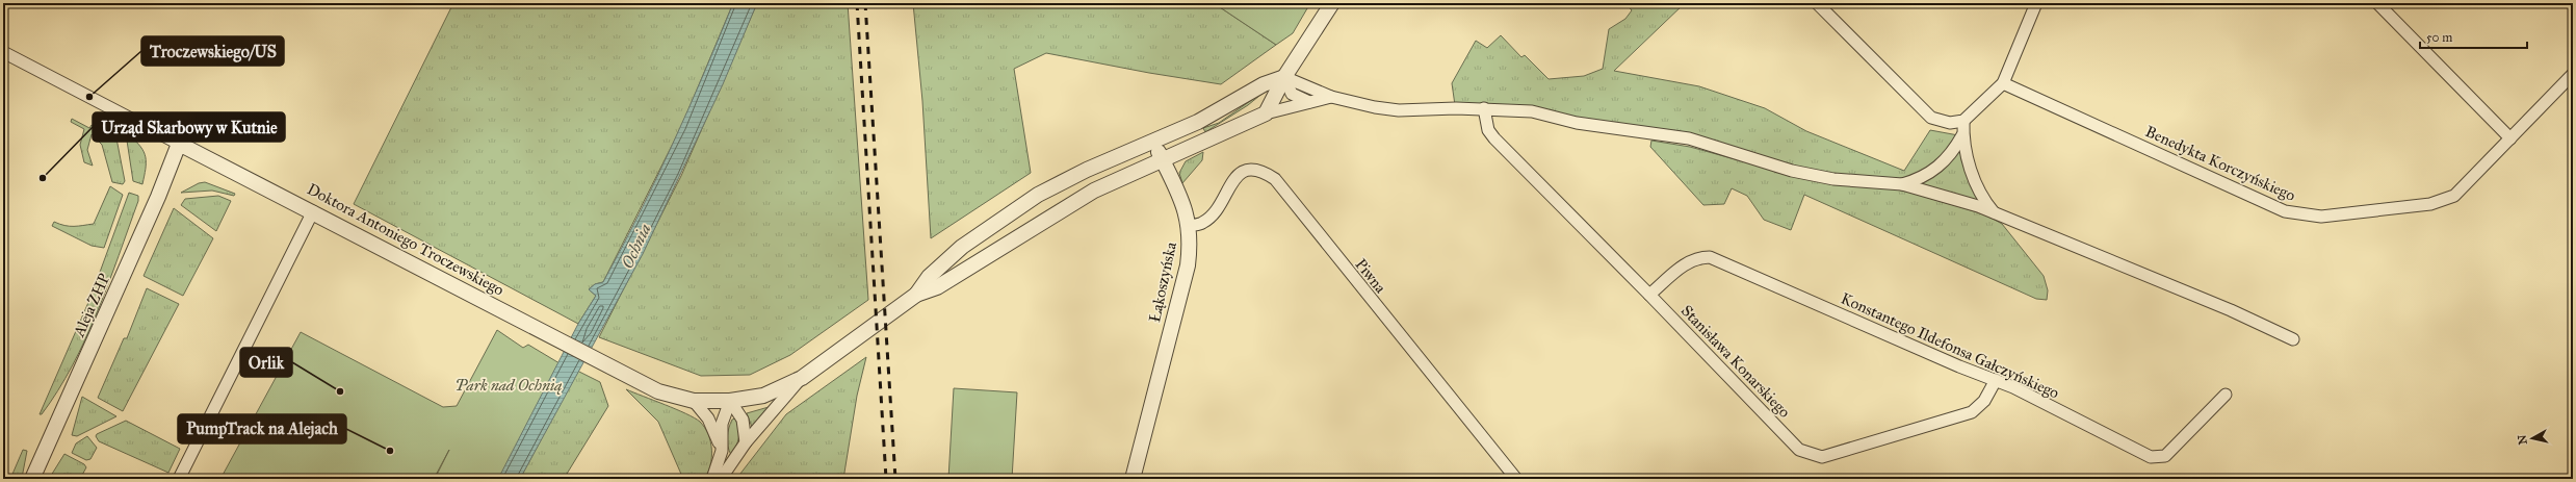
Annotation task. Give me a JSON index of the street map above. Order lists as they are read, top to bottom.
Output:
{
  "streets": {
    "street": [
      "Benedykta Korczyńskiego",
      "Doktora Antoniego Troczewskiego",
      "Piwna",
      "Łąkoszyńska",
      "Aleja ZHP",
      "Konstantego Ildefonsa Gałczyńskiego",
      "Stanisława Konarskiego"
    ]
  },
  "crossings": [
    ["Doktora Antoniego Troczewskiego", "Aleja ZHP"],
    ["Piwna", "Łąkoszyńska"],
    ["Konstantego Ildefonsa Gałczyńskiego", "Stanisława Konarskiego"]
  ],
  "water": ["Ochnia"],
  "parks": ["Park nad Ochnią"],
  "places": [
    "Troczewskiego/US",
    "Urząd Skarbowy w Kutnie",
    "Orlik",
    "PumpTrack na Alejach"
  ],
  "scale_bar": "50 m",
  "north": "left"
}
